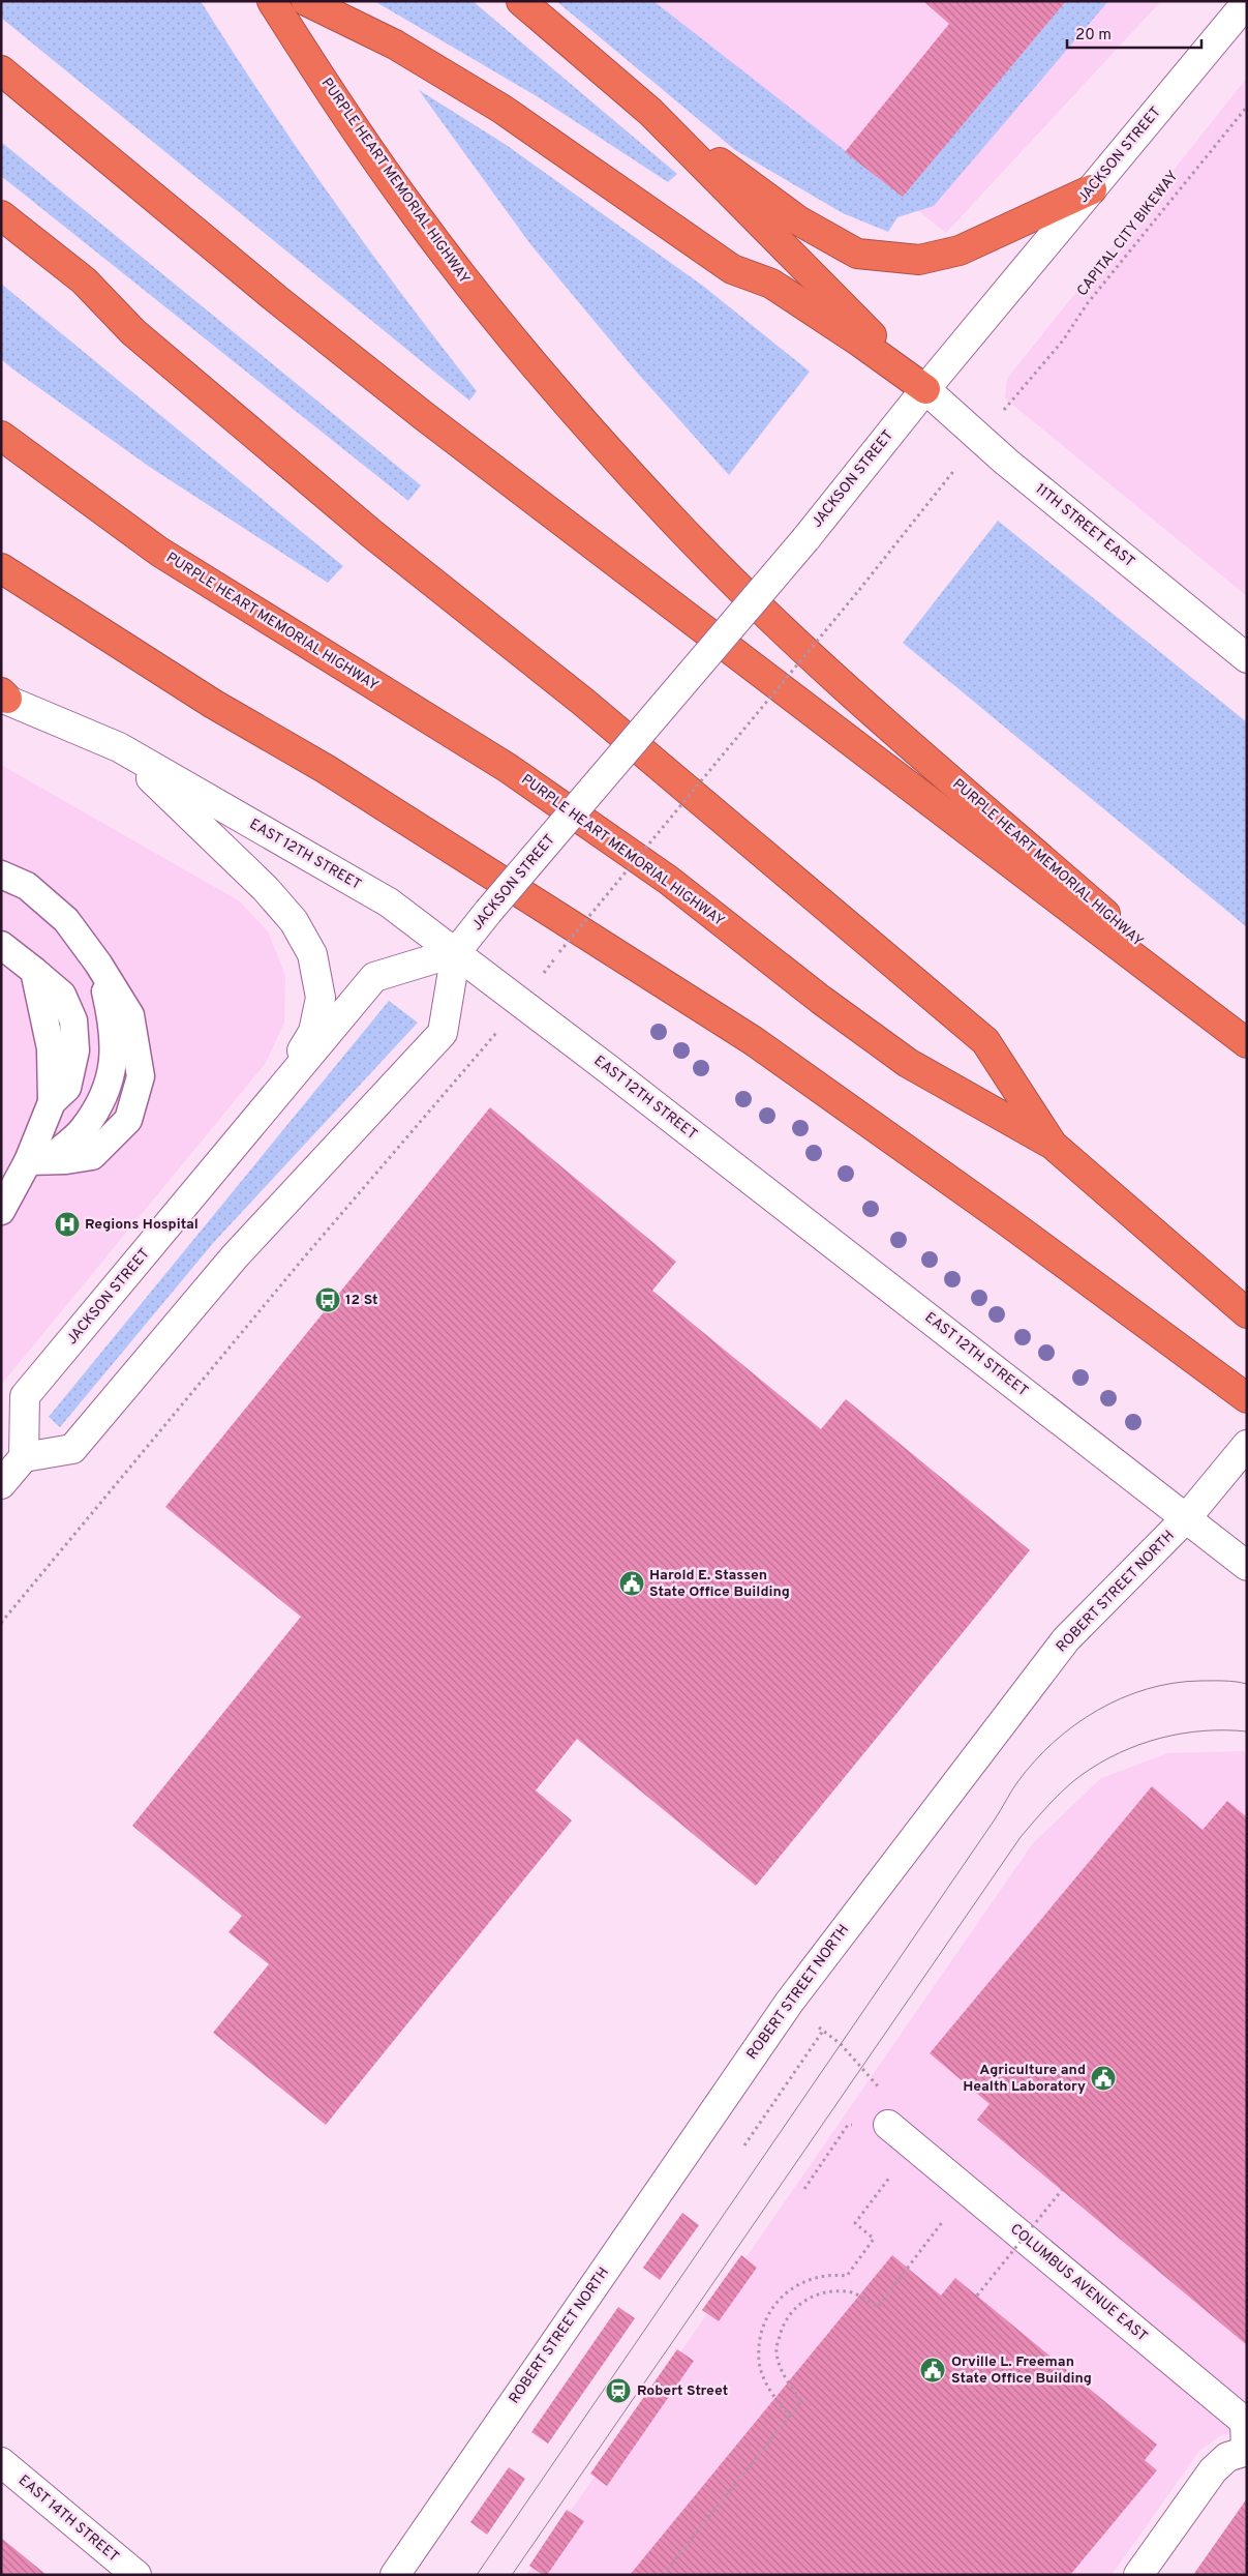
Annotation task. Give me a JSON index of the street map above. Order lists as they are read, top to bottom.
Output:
{
  "streets": {
    "highway": ["PURPLE HEART MEMORIAL HIGHWAY"],
    "main road": [
      "JACKSON STREET",
      "11TH STREET EAST",
      "EAST 12TH STREET",
      "ROBERT STREET NORTH",
      "COLUMBUS AVENUE EAST",
      "EAST 14TH STREET"
    ],
    "path": ["CAPITAL CITY BIKEWAY"]
  },
  "crossings": [
    ["JACKSON STREET", "11TH STREET EAST"],
    ["JACKSON STREET", "EAST 12TH STREET"],
    ["CAPITAL CITY BIKEWAY", "11TH STREET EAST"],
    ["EAST 12TH STREET", "ROBERT STREET NORTH"]
  ],
  "places": {
    "hospital": ["Regions Hospital"],
    "bus stop": ["12 St"],
    "public building": ["Harold E. Stassen State Office Building", "Agriculture and Health Laboratory", "Orville L. Freeman State Office Building"],
    "station": ["Robert Street"]
  },
  "scale_bar": "20 m"
}
